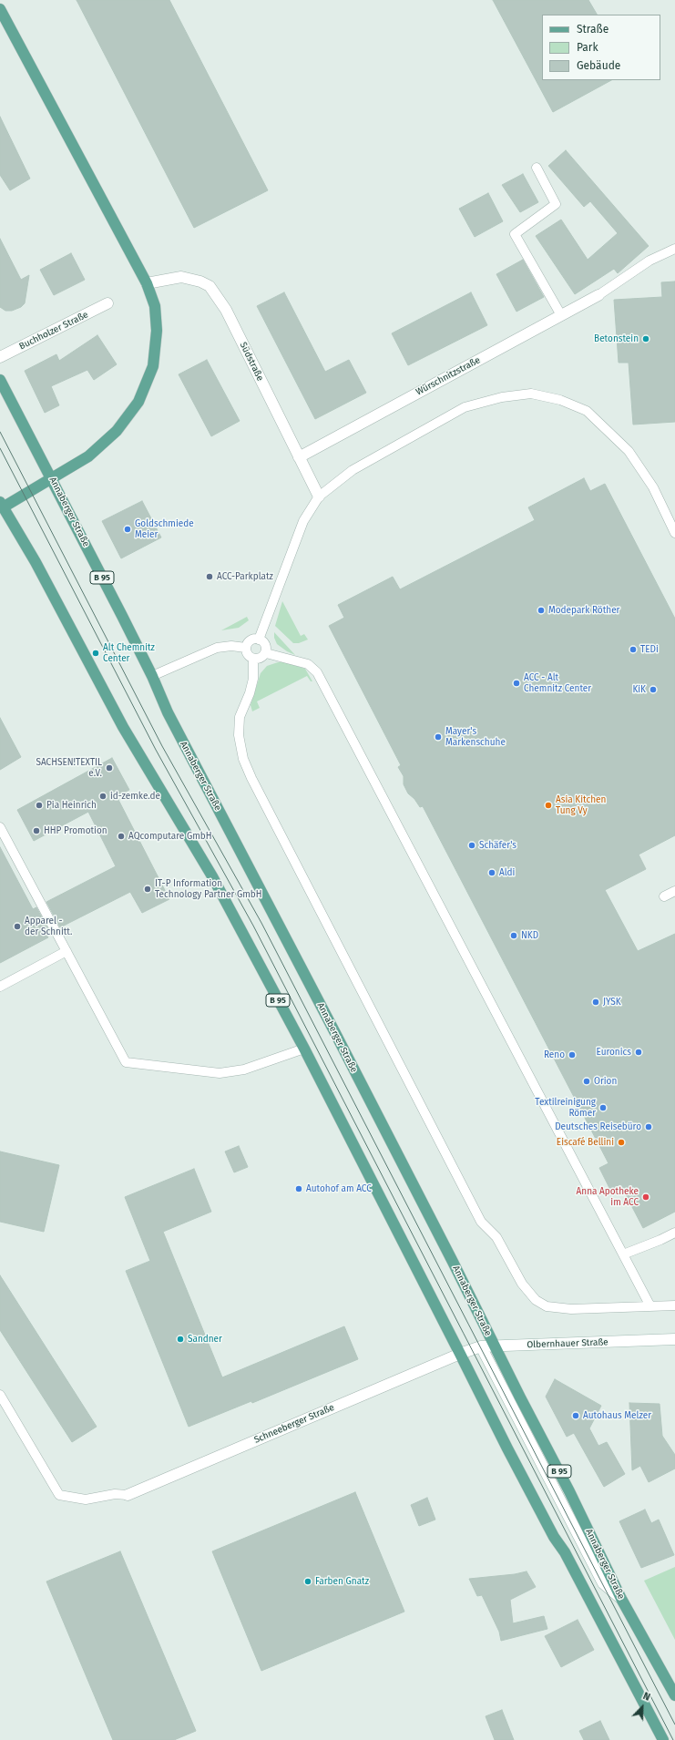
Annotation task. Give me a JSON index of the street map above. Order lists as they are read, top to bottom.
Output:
{
  "streets": {
    "main road": ["Annaberger Straße", "B 95"],
    "street": [
      "Buchholzer Straße",
      "Südstraße",
      "Würschnitzstraße",
      "Olbernhauer Straße",
      "Schneeberger Straße"
    ]
  },
  "crossings": [
    ["Südstraße", "Würschnitzstraße"],
    ["Annaberger Straße", "B 95"],
    ["Annaberger Straße", "Olbernhauer Straße"],
    ["B 95", "Olbernhauer Straße"],
    ["B 95", "Schneeberger Straße"],
    ["Olbernhauer Straße", "Schneeberger Straße"]
  ],
  "places": [
    "Betonstein",
    "Goldschmiede Meier",
    "ACC-Parkplatz",
    "Modepark Röther",
    "TEDi",
    "Alt Chemnitz Center",
    "ACC - Alt Chemnitz Center",
    "KiK",
    "Mayer's Markenschuhe",
    "SACHSEN!TEXTIL e.V.",
    "id-zemke.de",
    "Pia Heinrich",
    "Asia Kitchen Tung Vy",
    "HHP Promotion",
    "AQcomputare GmbH",
    "Schäfer's",
    "Aldi",
    "IT-P Information Technology Partner GmbH",
    "Apparel - der Schnitt.",
    "NKD",
    "JYSK",
    "Euronics",
    "Reno",
    "Orion",
    "Textilreinigung Römer",
    "Deutsches Reisebüro",
    "Eiscafé Bellini",
    "Autohof am ACC",
    "Anna Apotheke im ACC",
    "Sandner",
    "Autohaus Melzer",
    "Farben Gnatz"
  ],
  "legend": ["Straße", "Park", "Gebäude"],
  "north": "top right"
}
